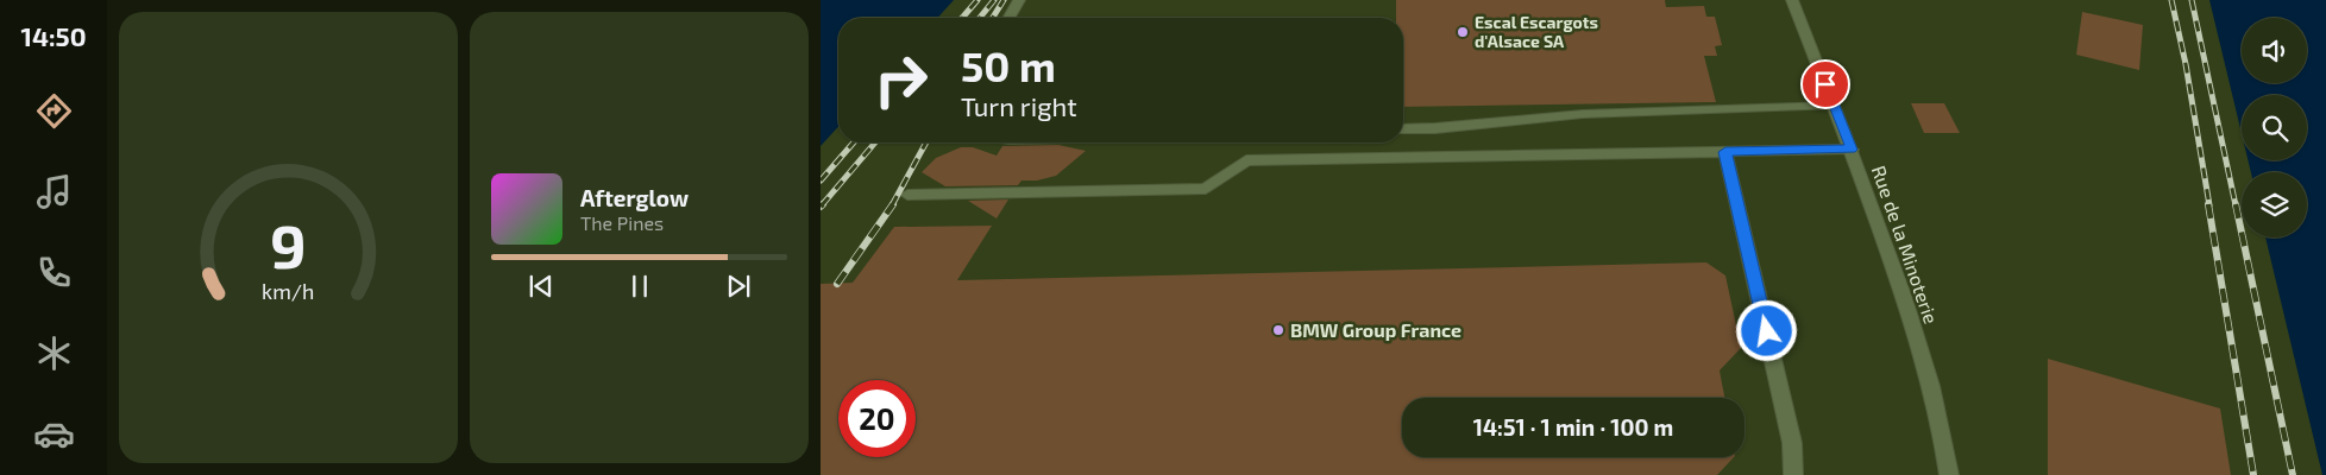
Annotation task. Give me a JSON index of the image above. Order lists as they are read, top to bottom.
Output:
{
  "streets": {
    "street": ["Rue de la Minoterie"]
  },
  "places": ["Escal Escargots d'Alsace SA", "BMW Group France"],
  "page": {
    "tabs": "14:50",
    "turn": ["50 m", "Turn right"],
    "song": ["Afterglow", "The Pines"],
    "limit": "20",
    "trip": "14:51 · 1 min · 100 m",
    "gauge": ["9", "km/h"]
  }
}
